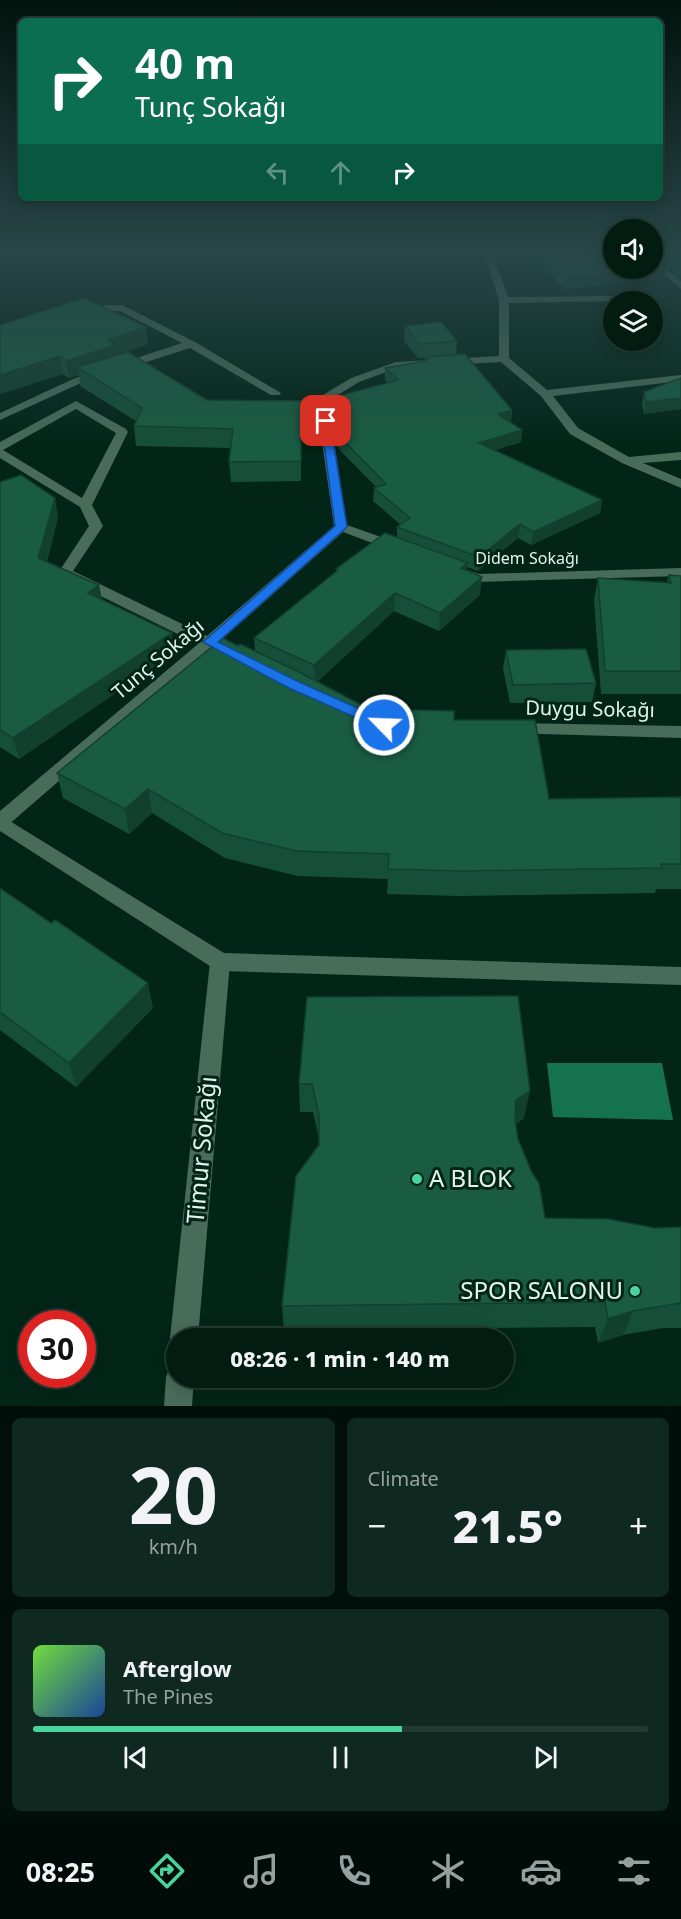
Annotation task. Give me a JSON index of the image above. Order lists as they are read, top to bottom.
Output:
{
  "streets": {
    "street": [
      "Didem Sokağı",
      "Tunç Sokağı",
      "Duygu Sokağı",
      "Timur Sokağı"
    ]
  },
  "places": ["A BLOK", "SPOR SALONU"],
  "page": {
    "turn": ["40 m", "Tunç Sokağı"],
    "limit": "30",
    "trip": "08:26 · 1 min · 140 m",
    "tile": [
      ["20", "km/h"],
      "Climate"
    ],
    "heat": ["−", "21.5°", "+"],
    "song": ["Afterglow", "The Pines"],
    "tabs": "08:25"
  }
}
